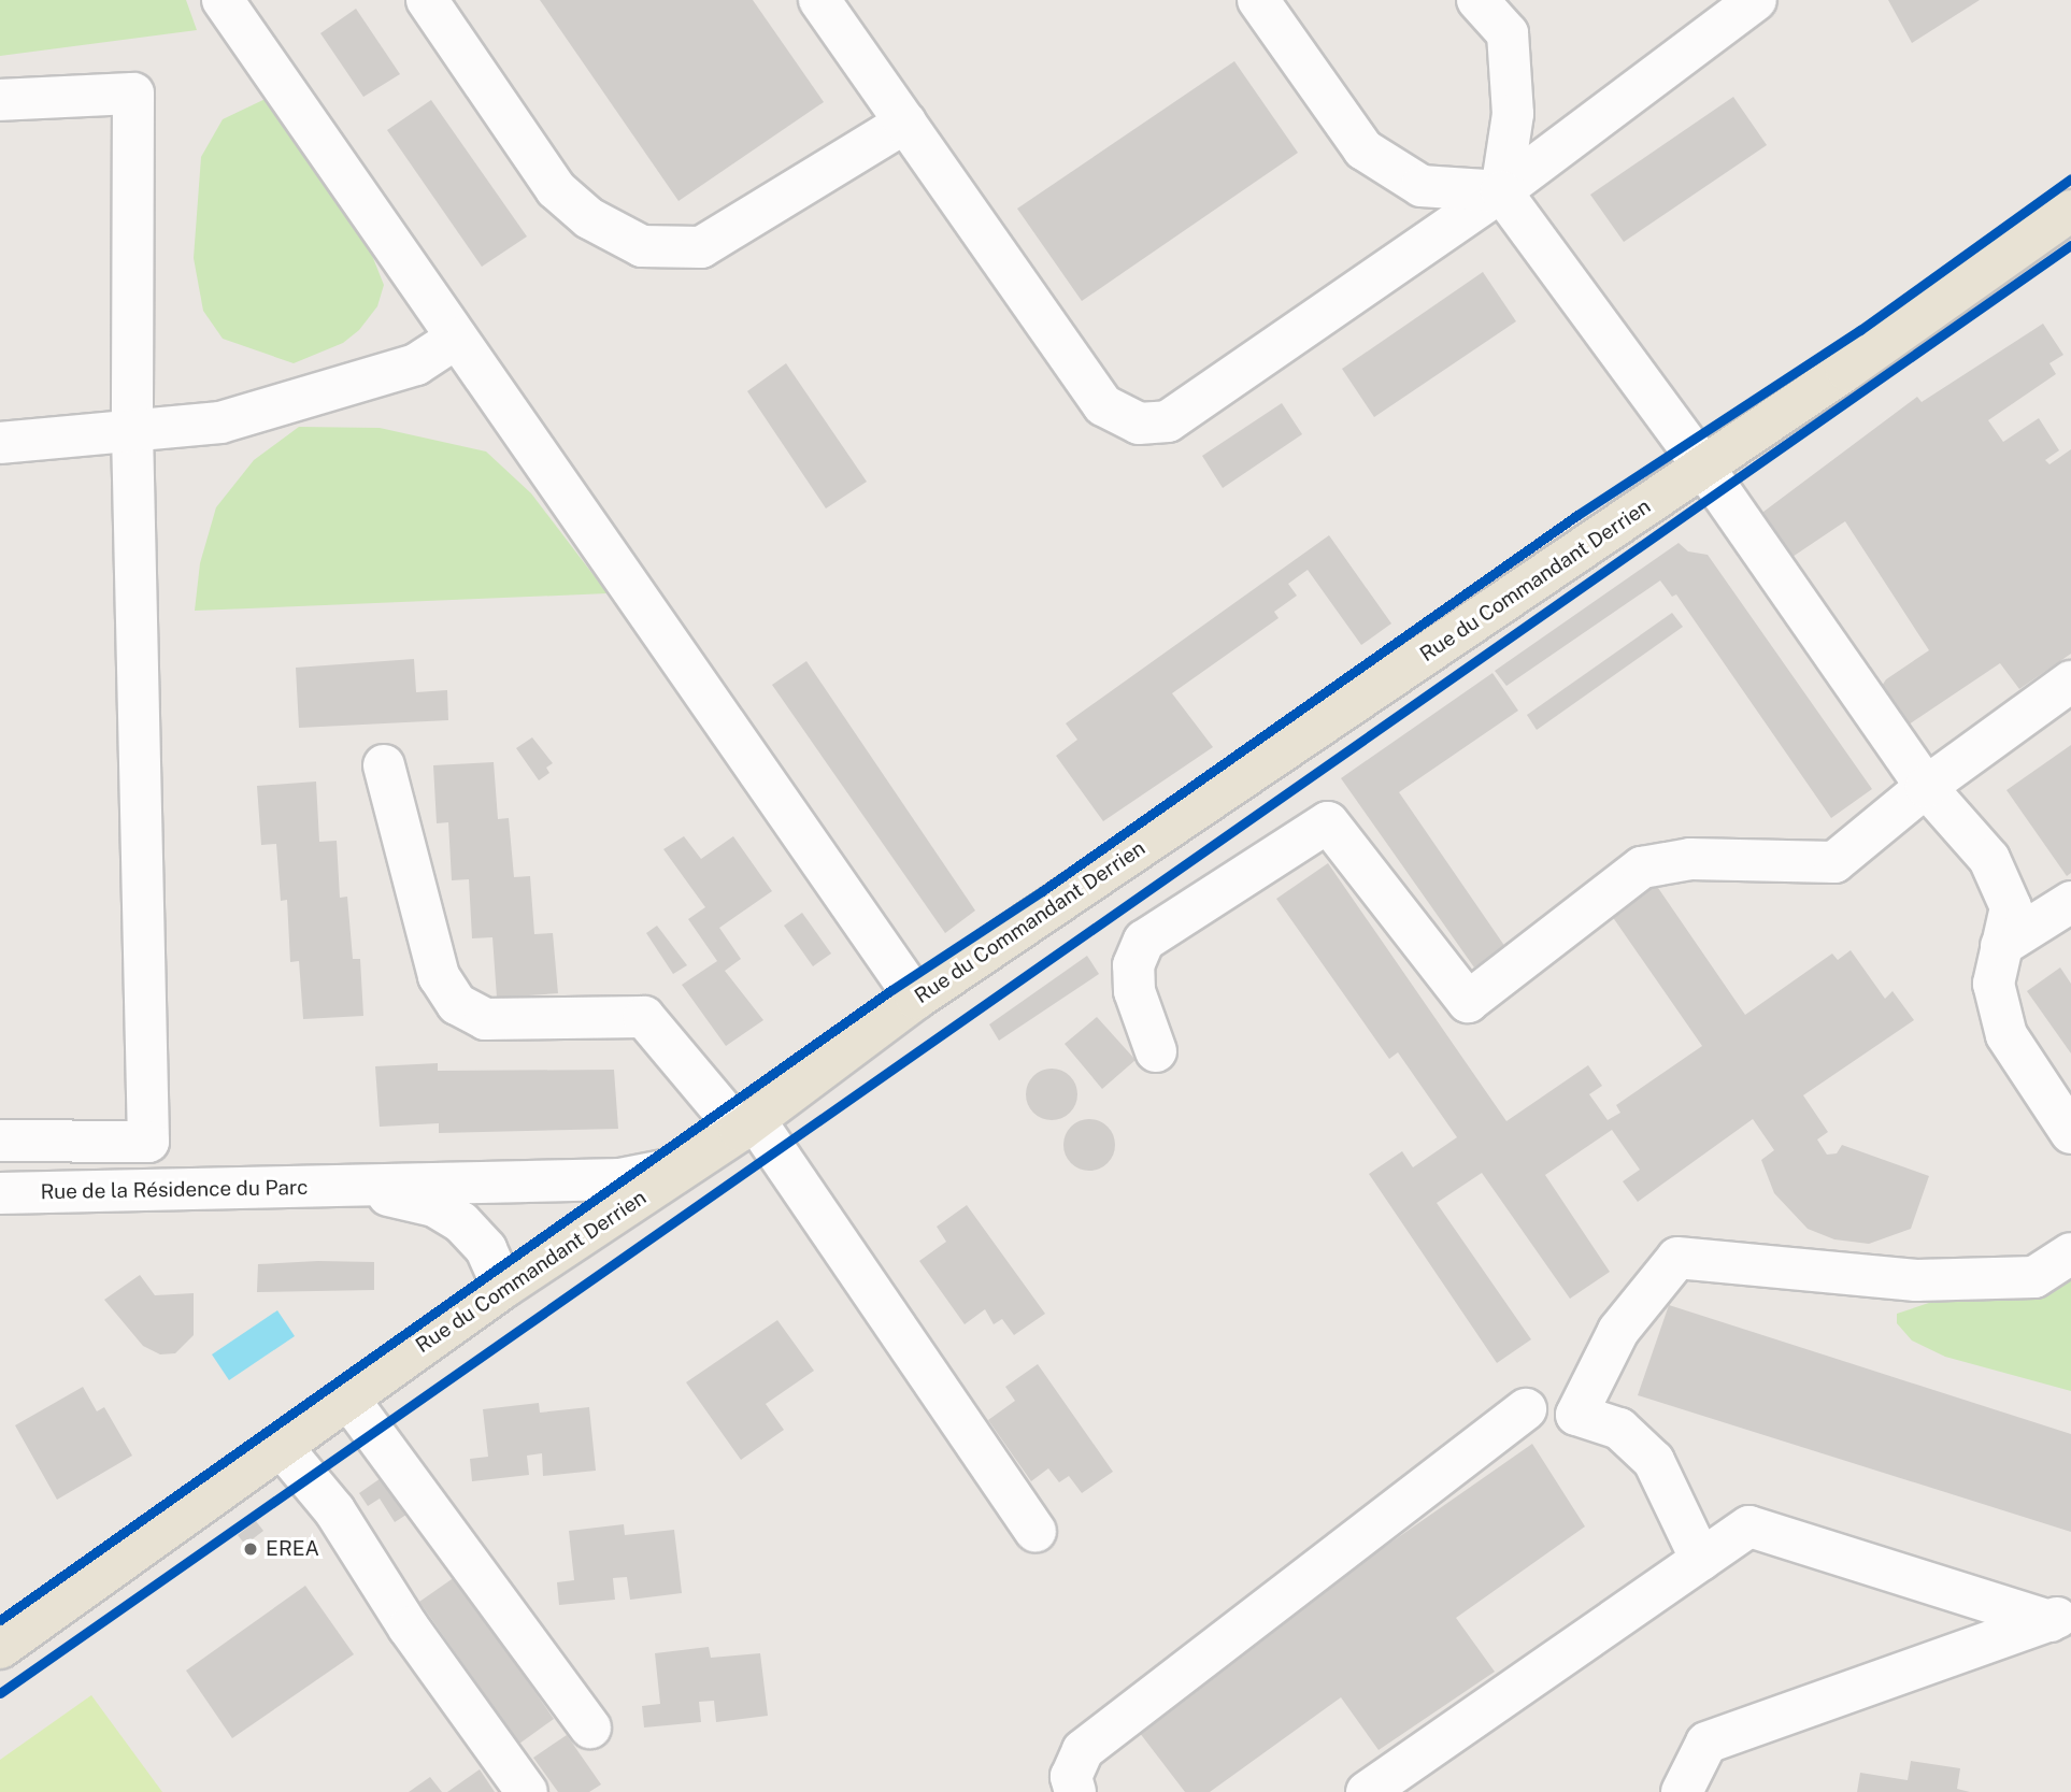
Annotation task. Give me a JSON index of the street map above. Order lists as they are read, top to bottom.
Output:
{
  "streets": {
    "main road": ["Rue du Commandant Derrien"],
    "street": ["Rue de la Résidence du Parc"]
  },
  "crossings": [
    ["Rue du Commandant Derrien", "Rue de la Résidence du Parc"]
  ],
  "places": ["EREA"]
}
